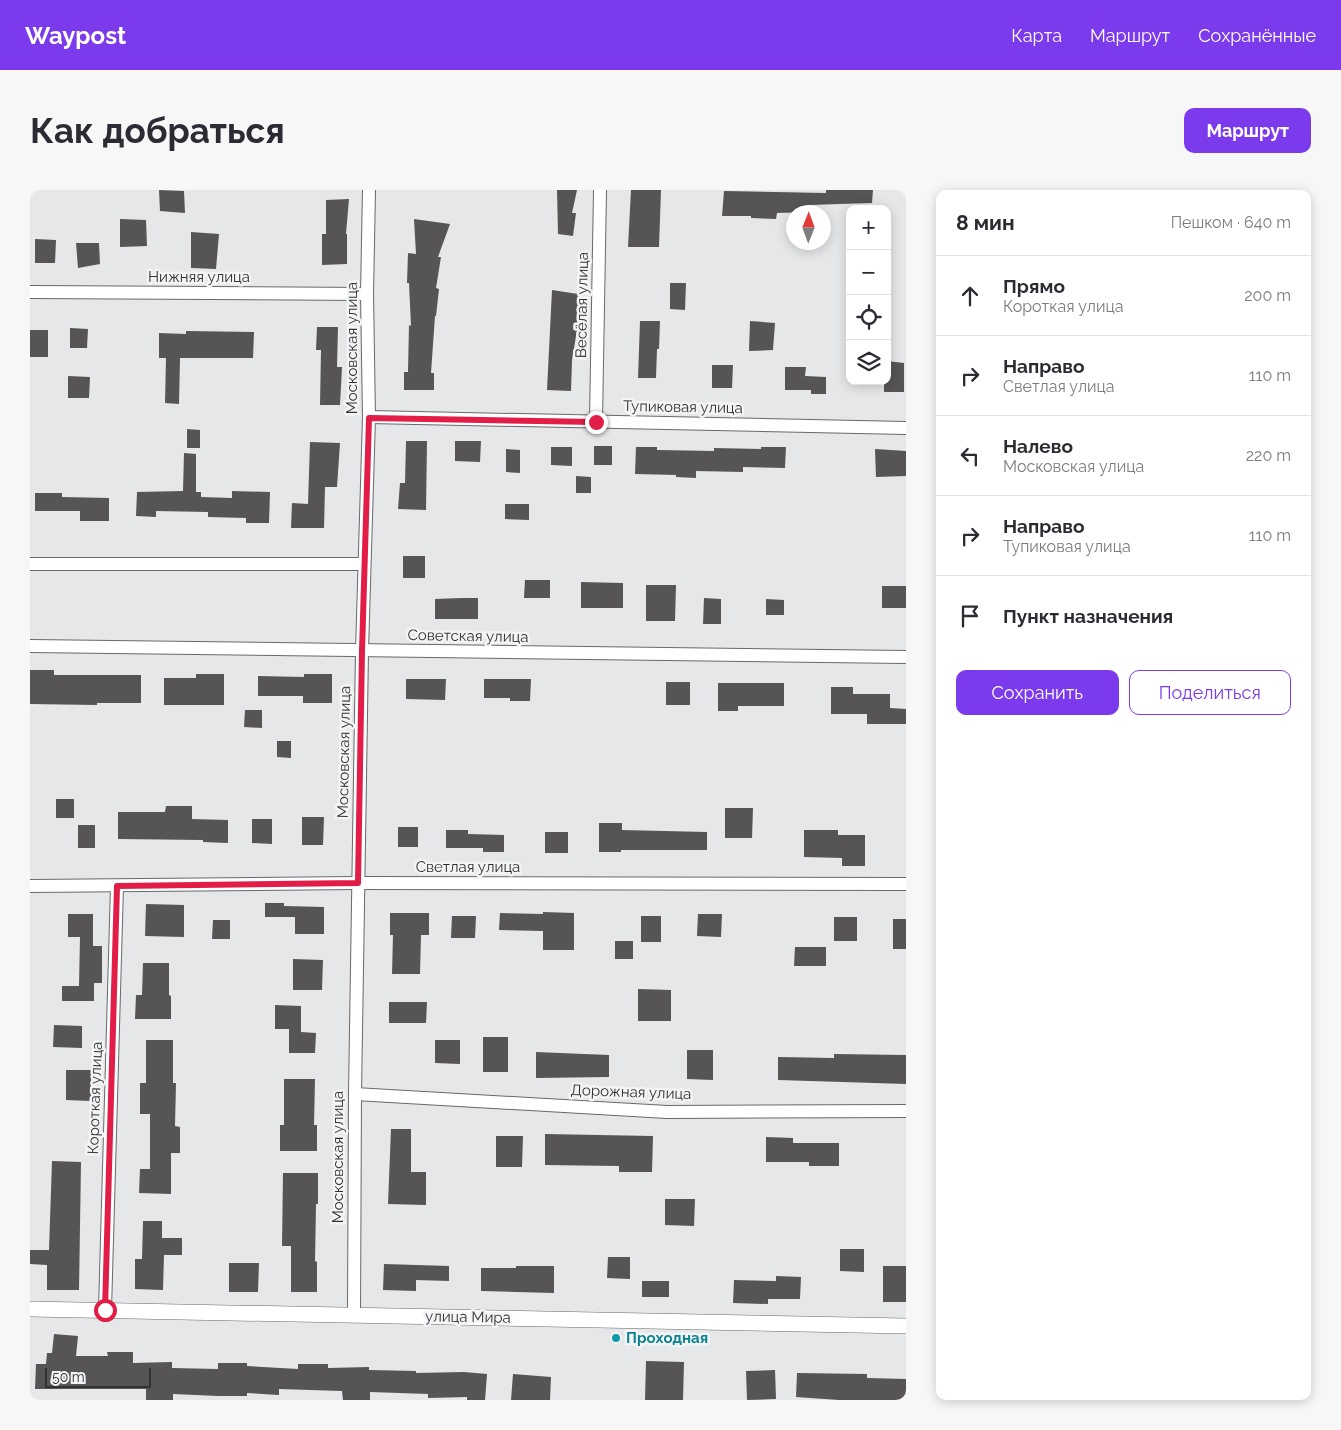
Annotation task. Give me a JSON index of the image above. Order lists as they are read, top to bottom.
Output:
{
  "streets": {
    "street": [
      "Нижняя улица",
      "Весёлая улица",
      "Московская улица",
      "Тупиковая улица",
      "Советская улица",
      "Светлая улица",
      "Дорожная улица",
      "Короткая улица",
      "улица Мира"
    ]
  },
  "crossings": [
    ["Нижняя улица", "Московская улица"],
    ["Весёлая улица", "Тупиковая улица"],
    ["Московская улица", "Тупиковая улица"],
    ["Московская улица", "Советская улица"],
    ["Московская улица", "Светлая улица"],
    ["Московская улица", "Дорожная улица"],
    ["Московская улица", "улица Мира"],
    ["Светлая улица", "Короткая улица"],
    ["Короткая улица", "улица Мира"]
  ],
  "places": ["Проходная"],
  "scale_bar": "50 m",
  "north": "top",
  "page": {
    "header": "Waypost",
    "nav": ["Карта", "Маршрут", "Сохранённые"],
    "buttons": [
      "Маршрут",
      ["Сохранить", "Поделиться"]
    ],
    "title": "Как добраться",
    "heading": ["8 мин", "Пешком · 640 m"],
    "map_buttons": ["+", "−"],
    "list": [
      ["Прямо", "Короткая улица", "200 m"],
      ["Направо", "Светлая улица", "110 m"],
      ["Налево", "Московская улица", "220 m"],
      ["Направо", "Тупиковая улица", "110 m"],
      "Пункт назначения"
    ],
    "scale": "50 m"
  }
}
